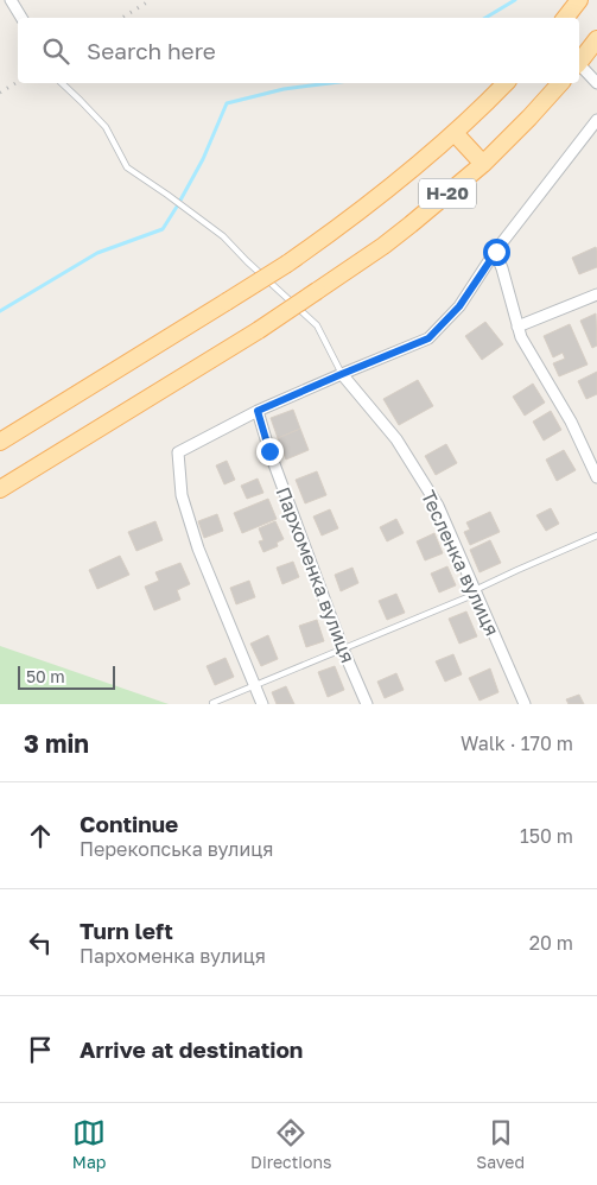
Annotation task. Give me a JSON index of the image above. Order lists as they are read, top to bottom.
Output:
{
  "streets": {
    "main road": ["Н-20"],
    "street": ["Тесленка вулиця", "Пархоменка вулиця"]
  },
  "scale_bar": "50 m",
  "page": {
    "search": "Search here",
    "scale": "50 m",
    "heading": ["3 min", "Walk · 170 m"],
    "list": [
      ["Continue", "Перекопська вулиця", "150 m"],
      ["Turn left", "Пархоменка вулиця", "20 m"],
      "Arrive at destination"
    ],
    "nav": ["Map", "Directions", "Saved"]
  }
}
